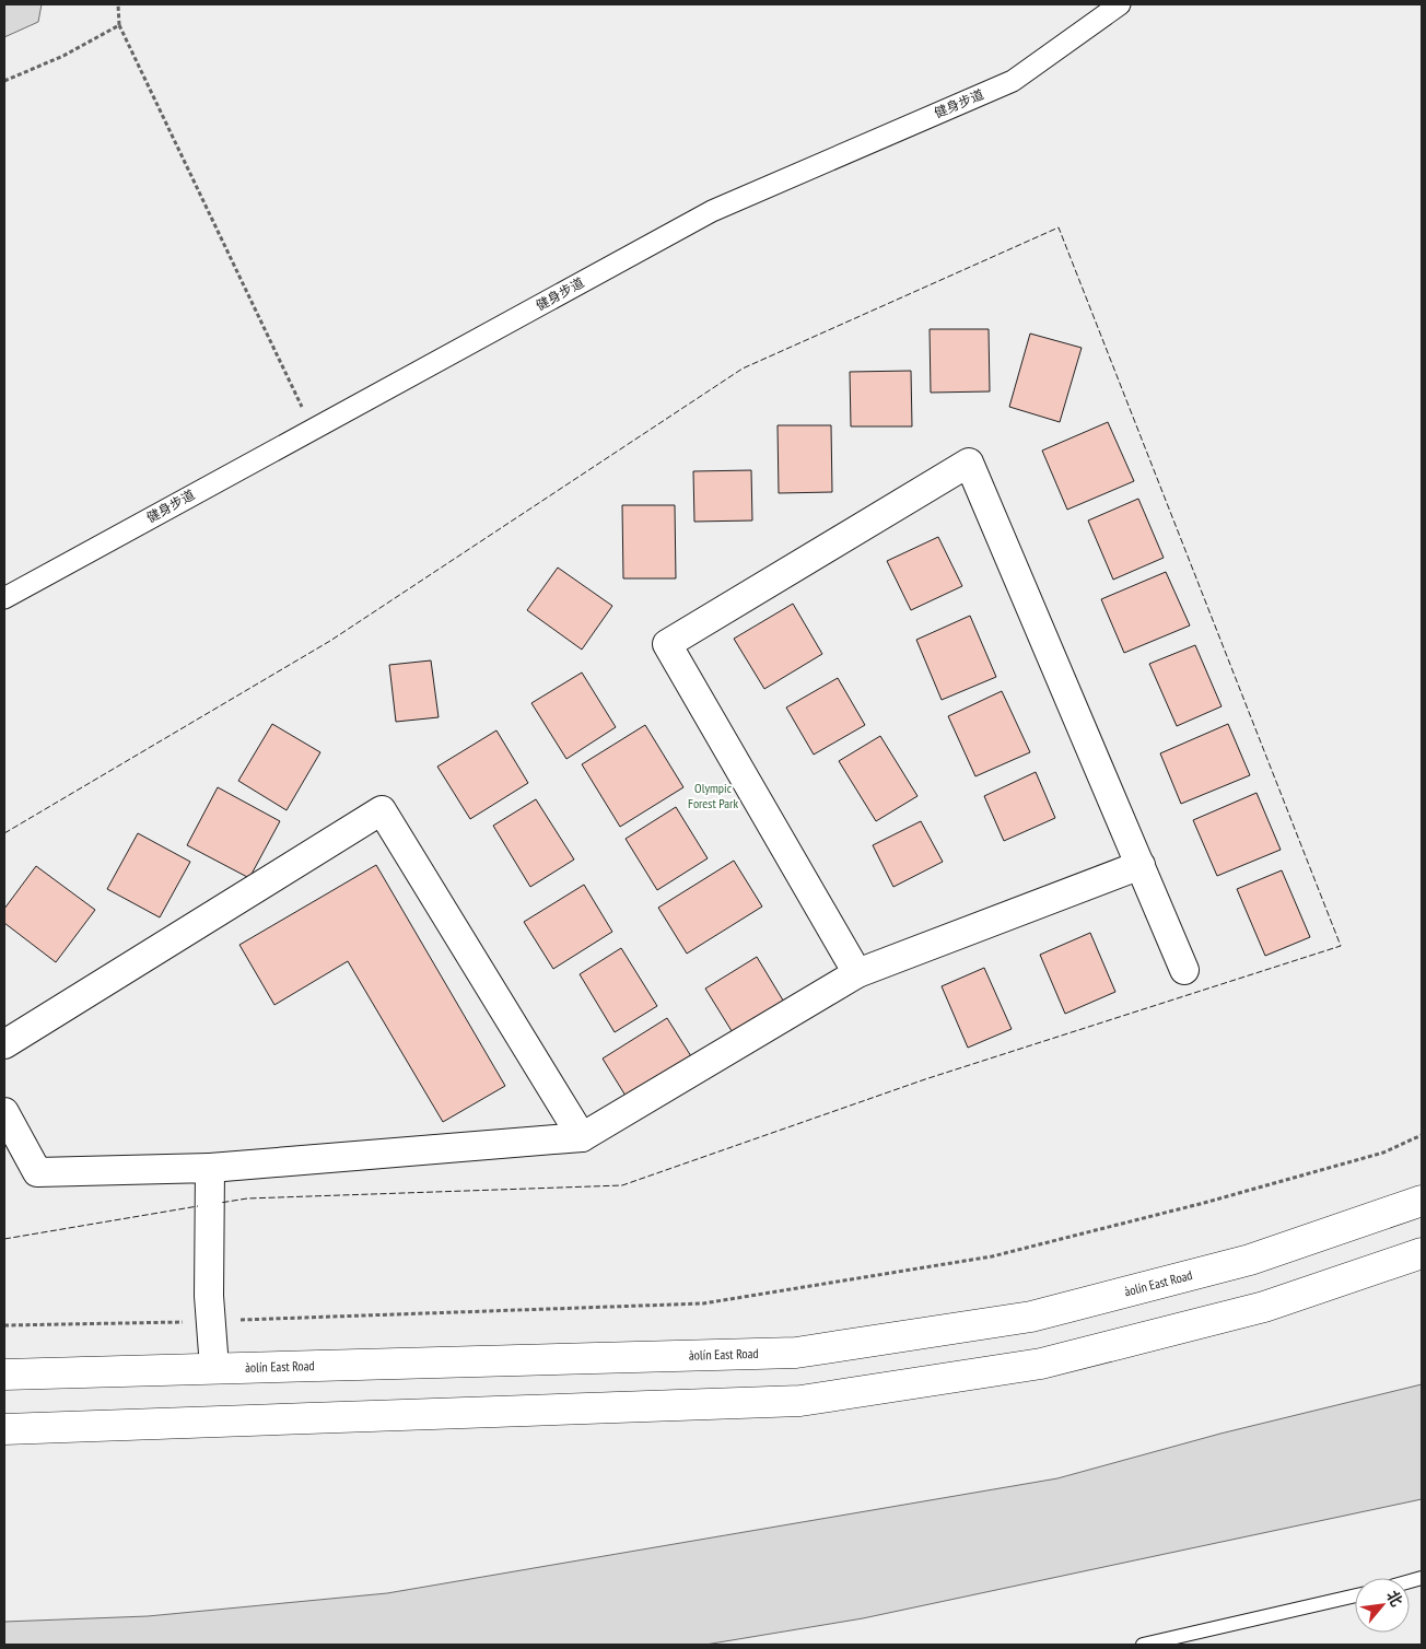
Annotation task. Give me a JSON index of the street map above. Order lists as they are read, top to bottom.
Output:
{
  "streets": {
    "main road": ["àolín East Road"],
    "street": ["健身步道"]
  },
  "parks": ["Olympic Forest Park"],
  "north": "top right"
}
